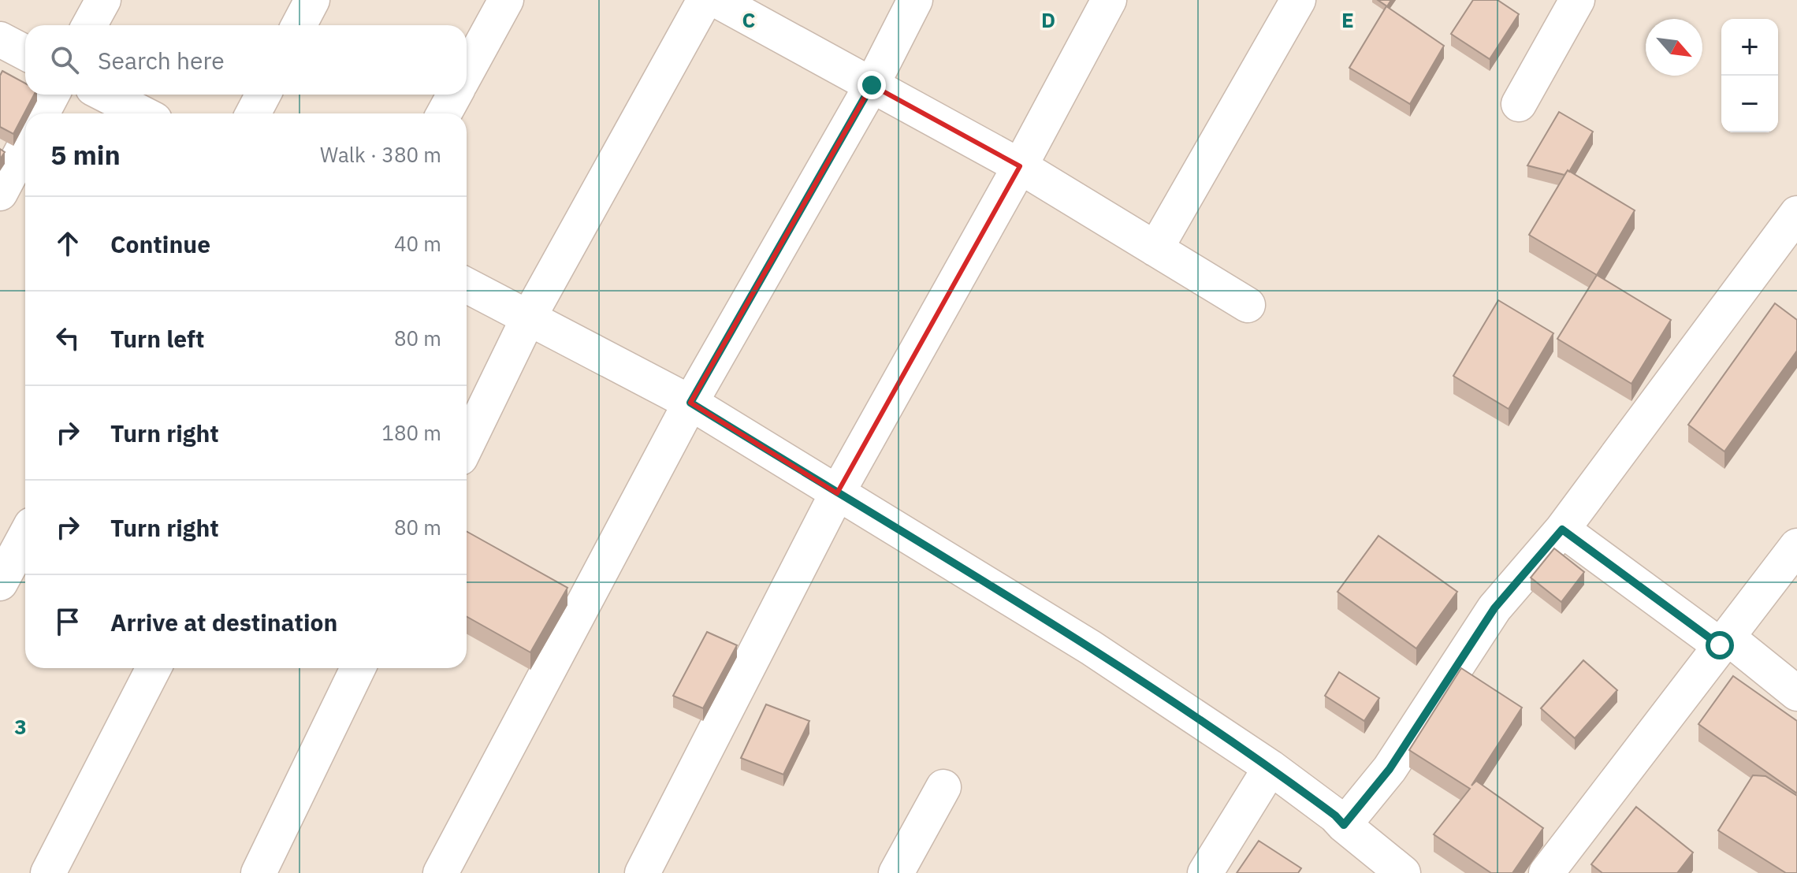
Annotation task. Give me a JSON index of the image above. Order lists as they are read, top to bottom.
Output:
{
  "north": "bottom right",
  "page": {
    "map_buttons": ["+", "−"],
    "search": "Search here",
    "heading": ["5 min", "Walk · 380 m"],
    "list": [
      ["Continue", "40 m"],
      ["Turn left", "80 m"],
      ["Turn right", "180 m"],
      ["Turn right", "80 m"],
      "Arrive at destination"
    ]
  },
  "grid": {
    "columns": ["C", "D", "E"],
    "rows": ["3"]
  }
}
